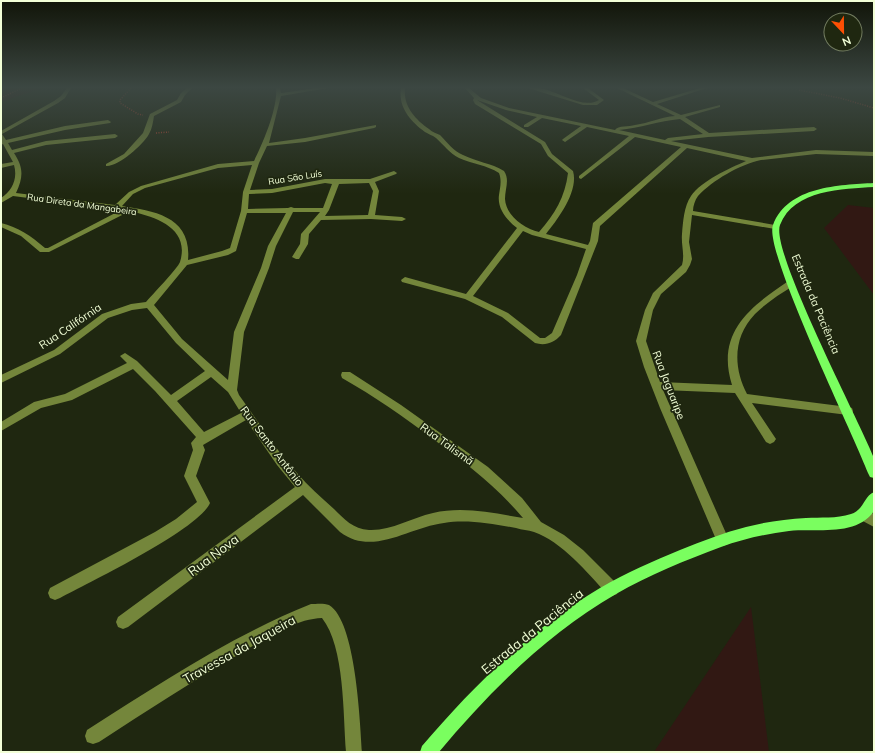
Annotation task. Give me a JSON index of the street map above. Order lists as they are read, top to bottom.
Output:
{
  "streets": {
    "main road": ["Estrada da Paciência"],
    "street": [
      "Rua São Luís",
      "Rua Direta da Mangabeira",
      "Rua Califórnia",
      "Rua Jaguaripe",
      "Rua Talismã",
      "Rua Santo Antônio",
      "Rua Nova",
      "Travessa da Jaqueira"
    ]
  },
  "crossings": [
    ["Estrada da Paciência", "Rua Jaguaripe"],
    ["Estrada da Paciência", "Rua Santo Antônio"],
    ["Rua Talismã", "Rua Santo Antônio"],
    ["Rua Santo Antônio", "Rua Nova"]
  ],
  "north": "bottom"
}
